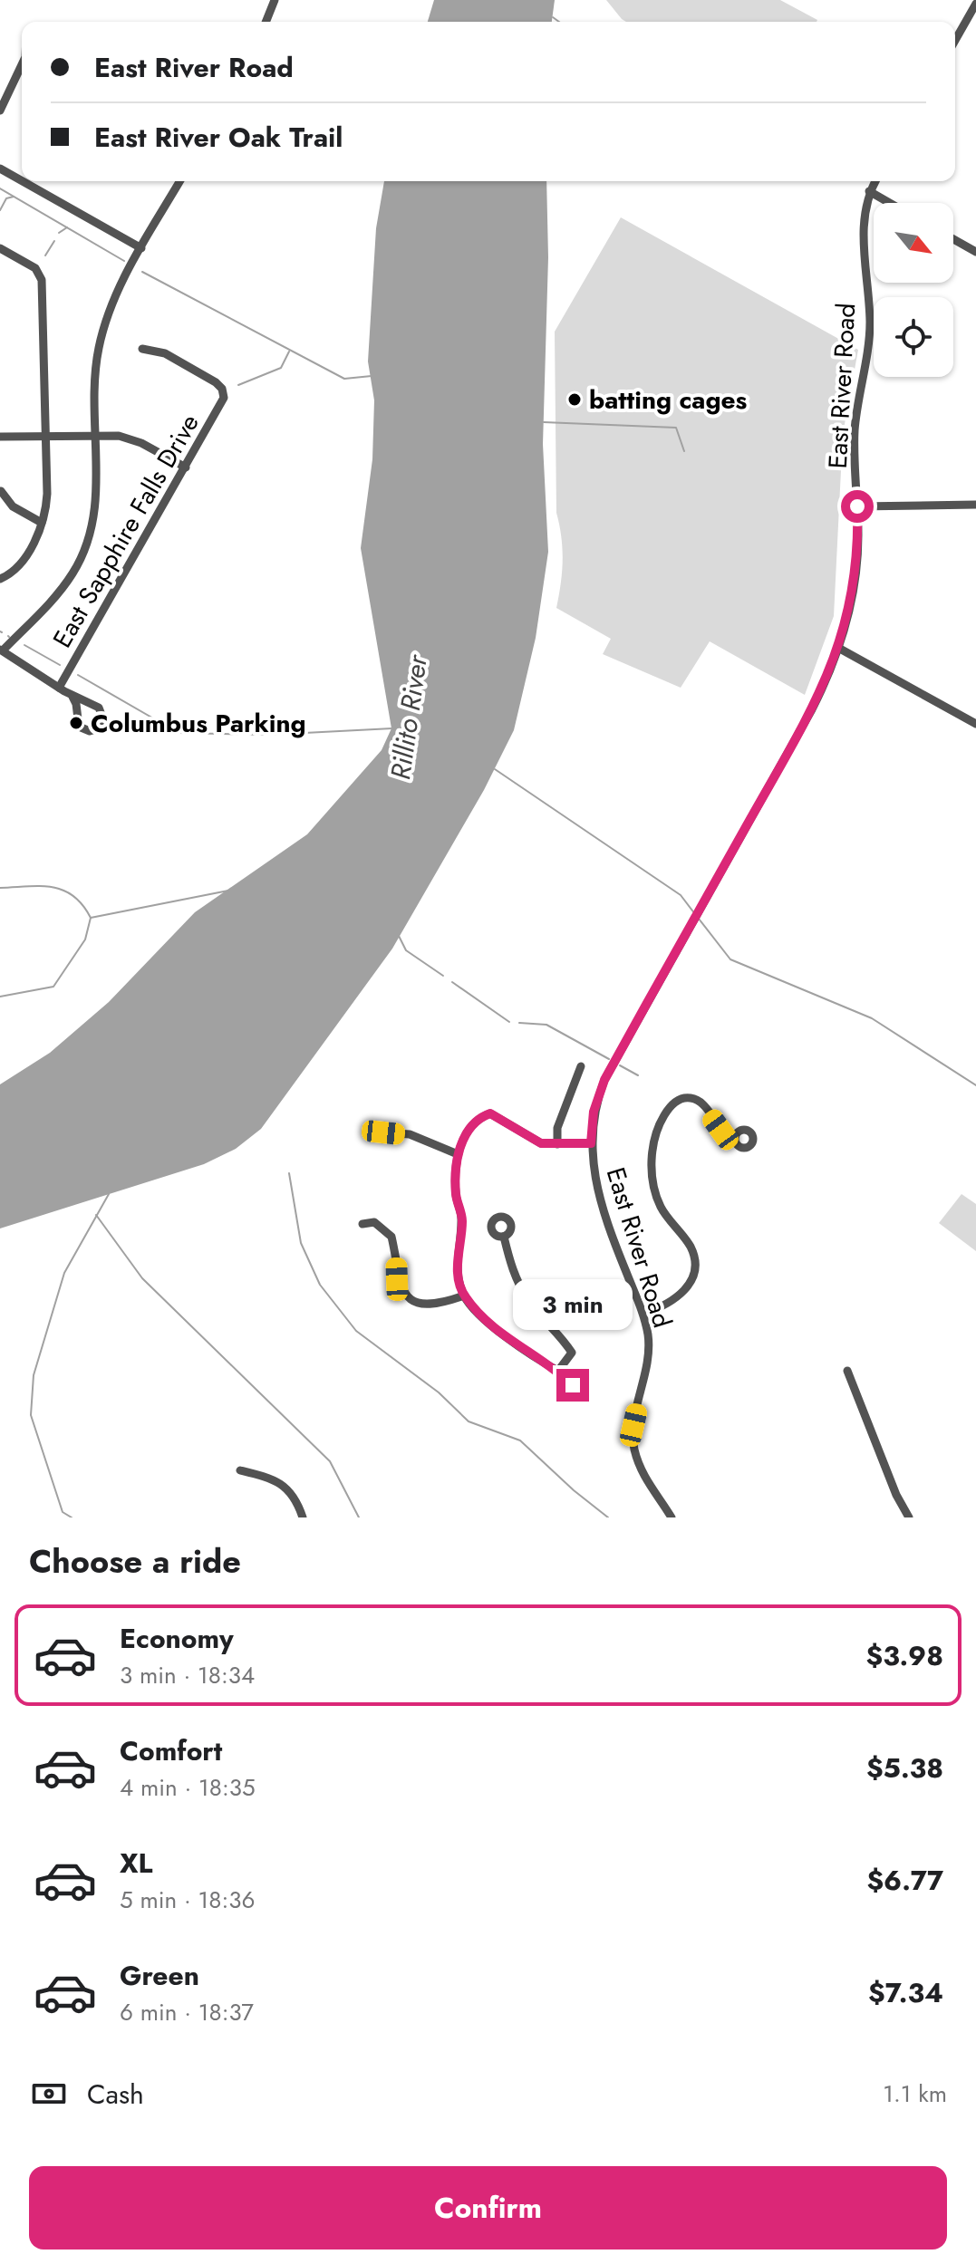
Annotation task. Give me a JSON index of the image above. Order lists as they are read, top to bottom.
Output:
{
  "streets": {
    "street": ["East River Road", "East Sapphire Falls Drive"]
  },
  "water": ["Rillito River"],
  "places": ["batting cages", "Columbus Parking"],
  "north": "bottom right",
  "page": {
    "banner": ["East River Road", "East River Oak Trail"],
    "bubble": "3 min",
    "heading": "Choose a ride",
    "list": [
      {
        "name": "Economy",
        "note": "3 min · 18:34",
        "value": "$3.98"
      },
      {
        "name": "Comfort",
        "note": "4 min · 18:35",
        "value": "$5.38"
      },
      {
        "name": "XL",
        "note": "5 min · 18:36",
        "value": "$6.77"
      },
      {
        "name": "Green",
        "note": "6 min · 18:37",
        "value": "$7.34"
      }
    ],
    "pay": ["Cash", "1.1 km"],
    "buttons": "Confirm"
  }
}
